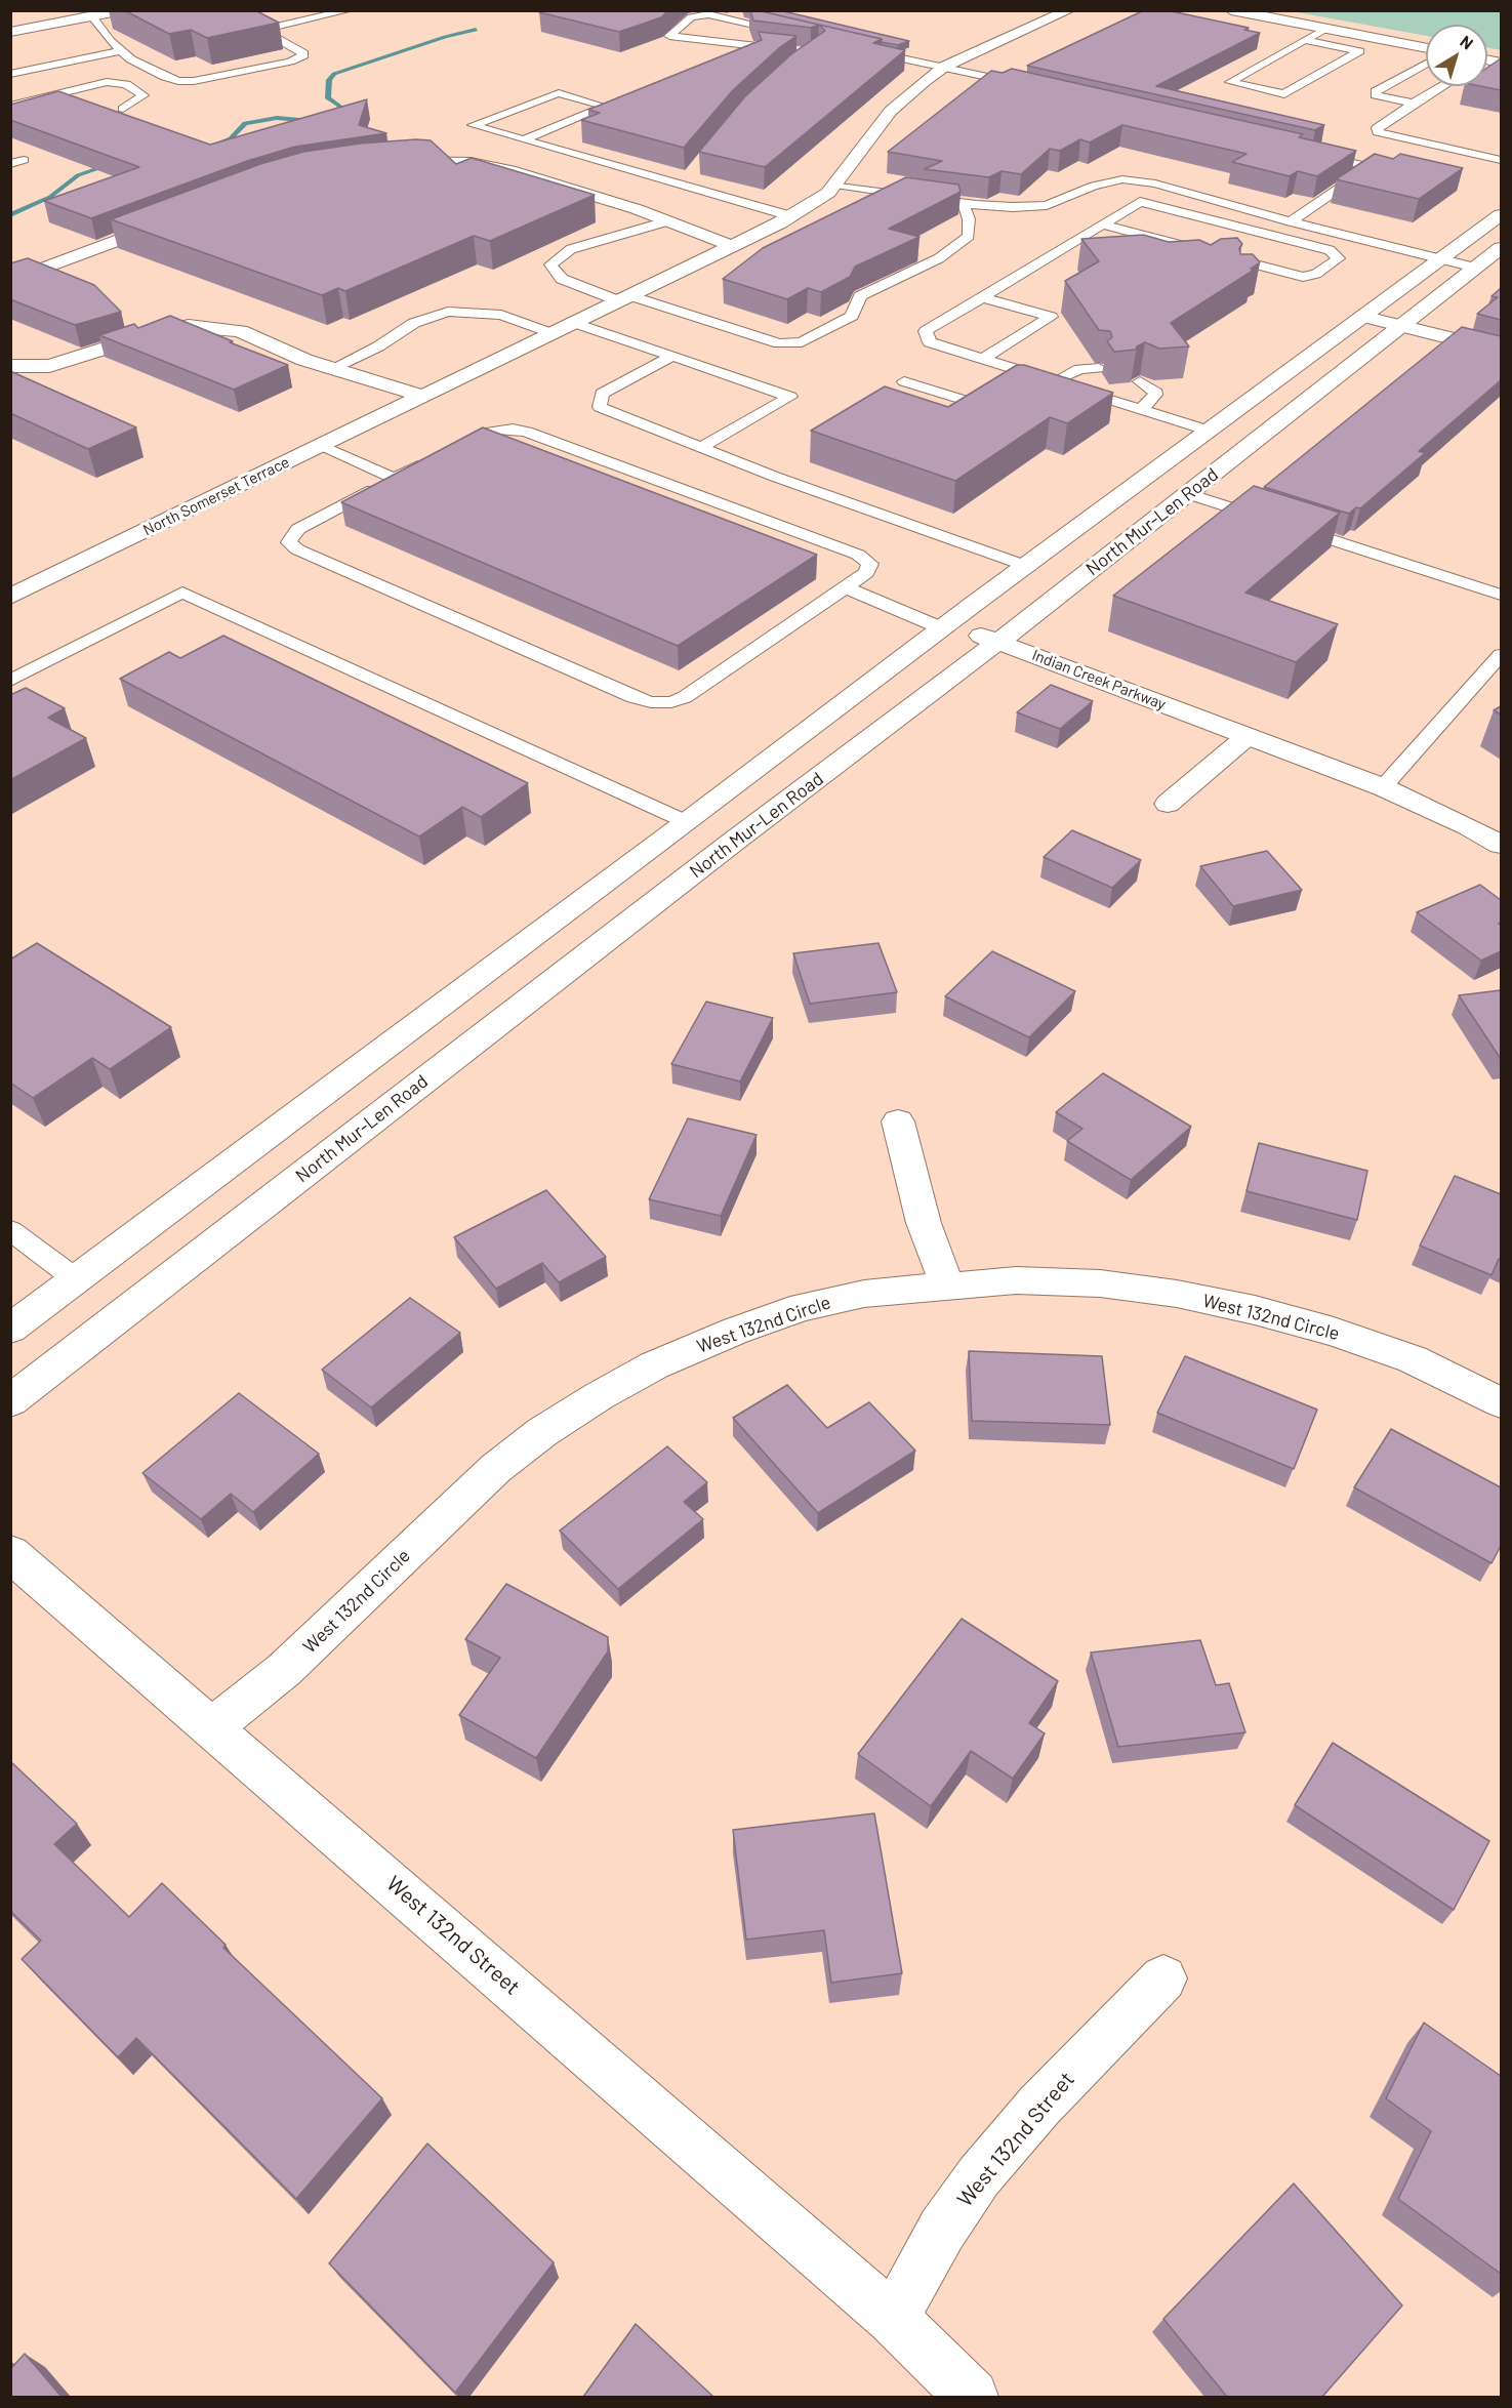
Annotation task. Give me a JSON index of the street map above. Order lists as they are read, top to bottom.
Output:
{
  "streets": {
    "street": [
      "North Somerset Terrace",
      "North Mur-Len Road",
      "Indian Creek Parkway",
      "West 132nd Circle",
      "West 132nd Street"
    ]
  },
  "crossings": [
    ["North Mur-Len Road", "Indian Creek Parkway"],
    ["West 132nd Circle", "West 132nd Street"]
  ],
  "north": "top right"
}
